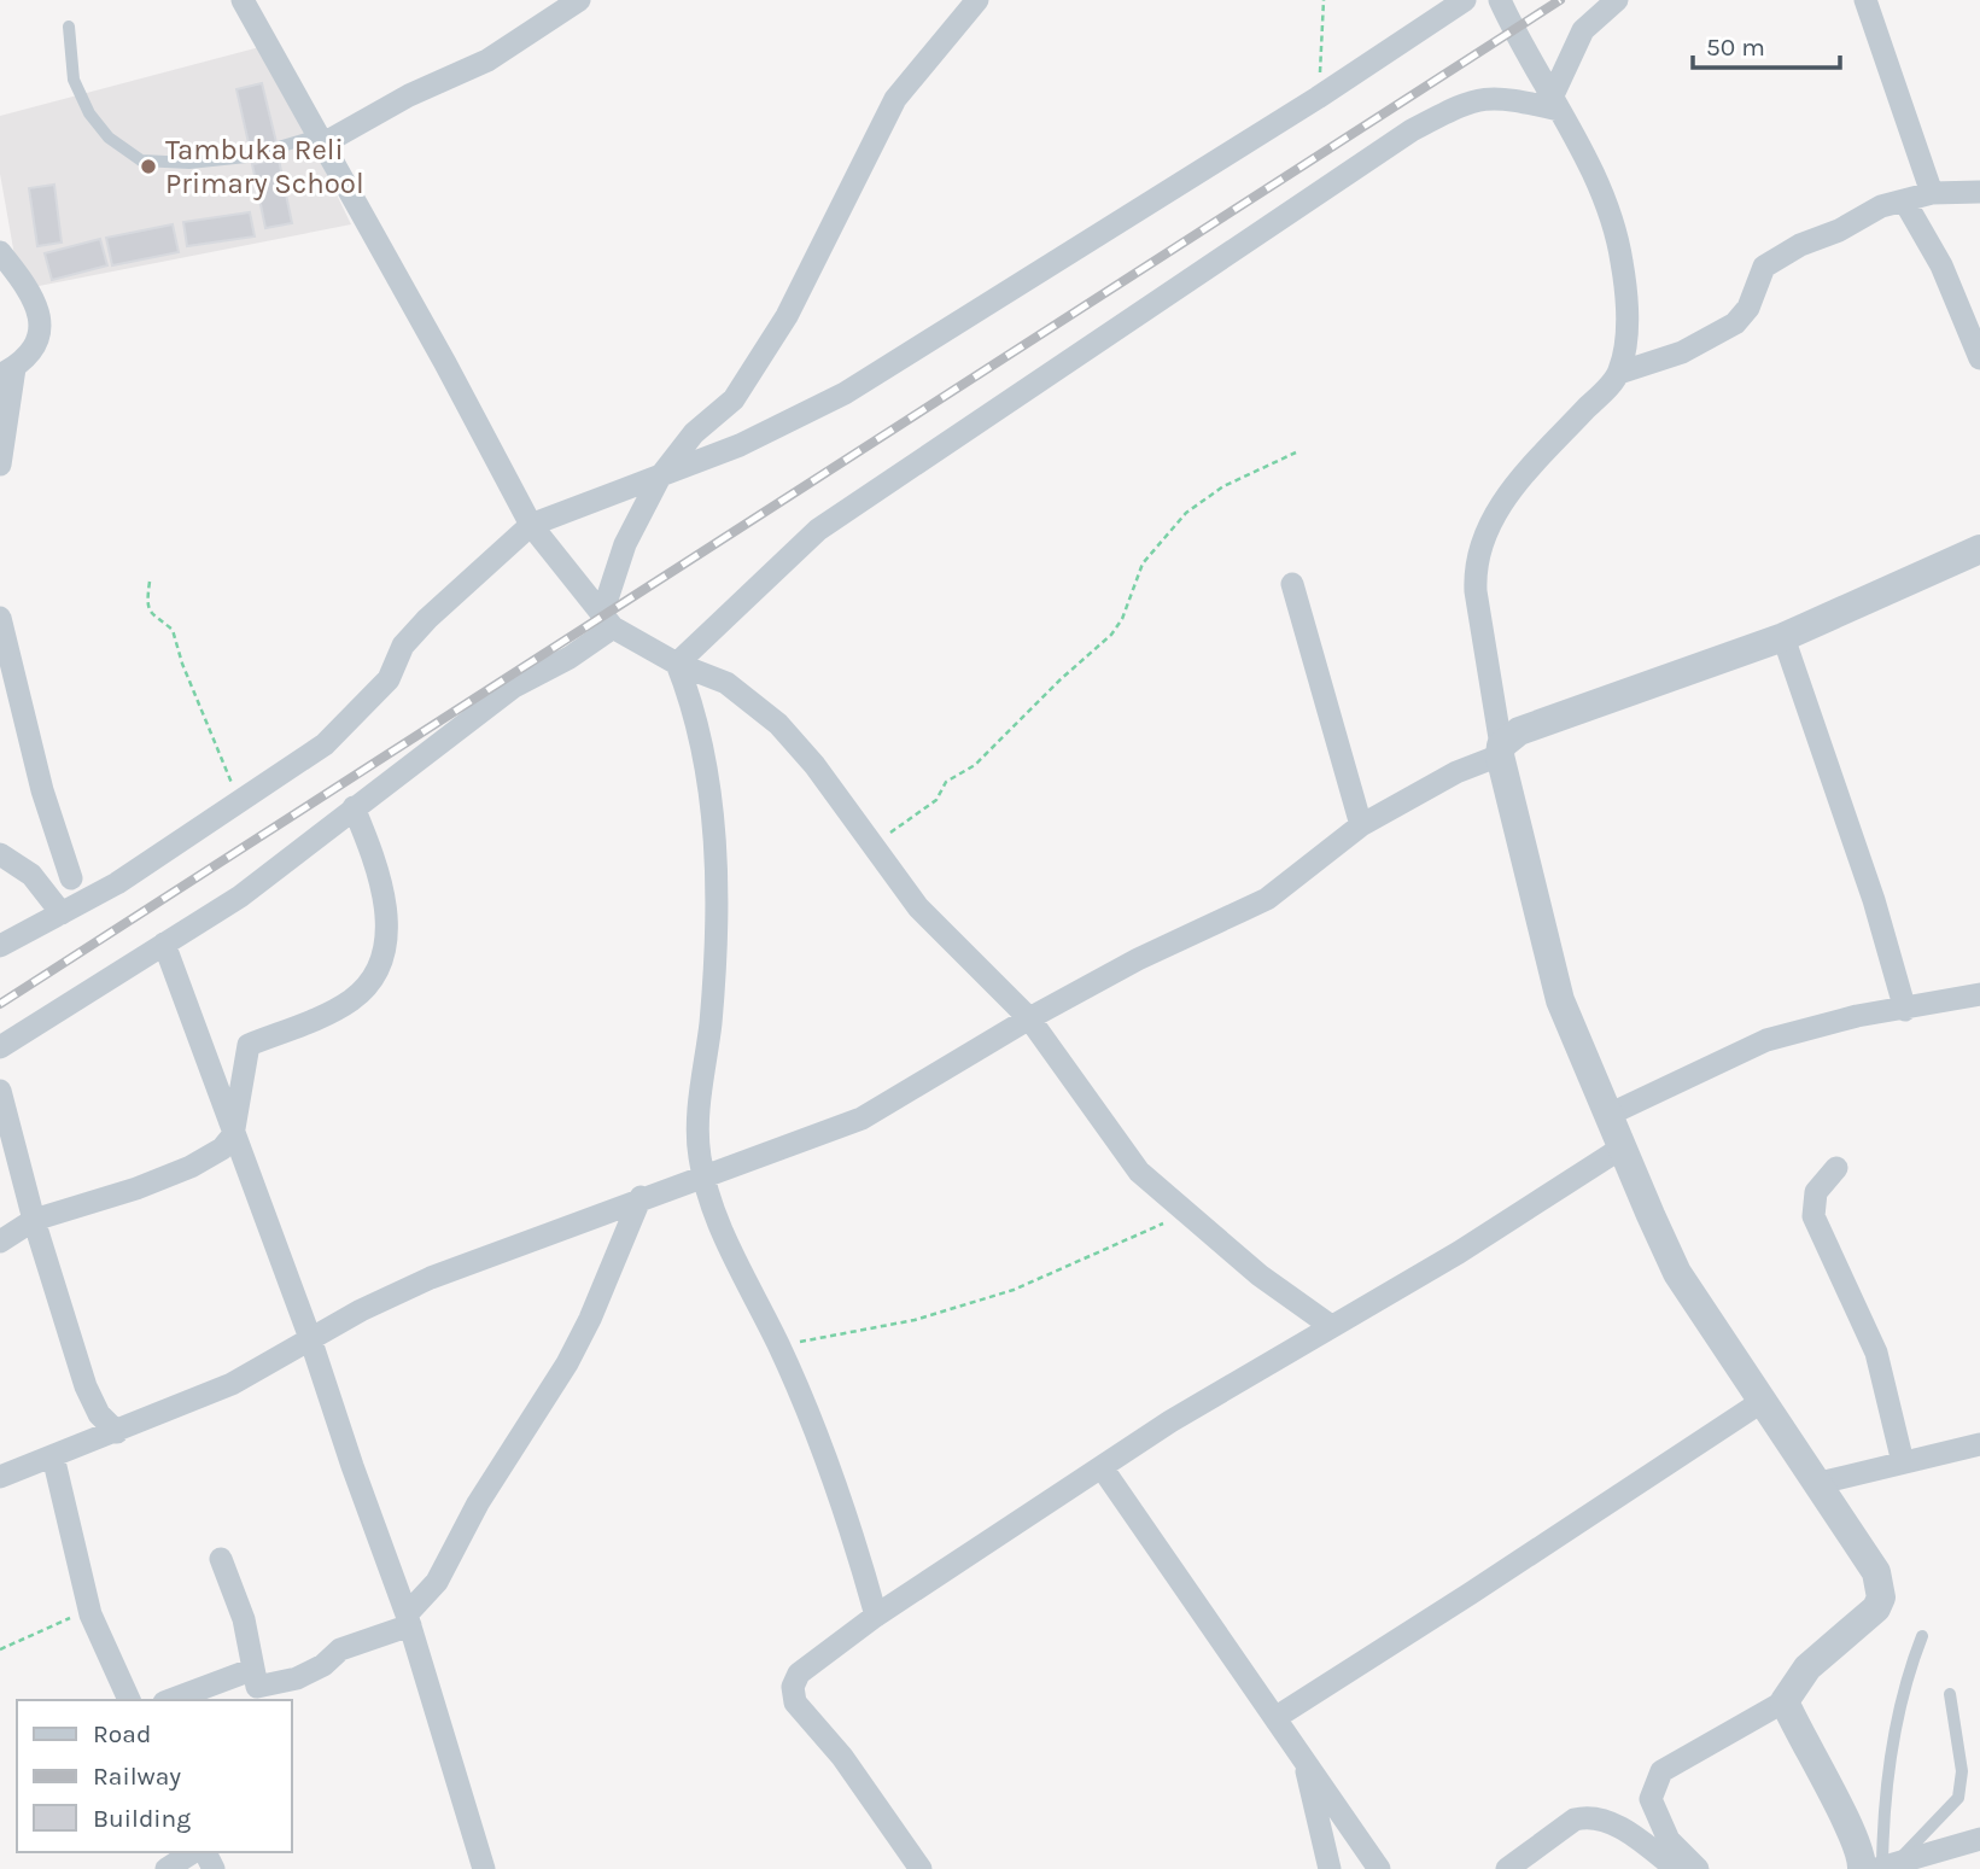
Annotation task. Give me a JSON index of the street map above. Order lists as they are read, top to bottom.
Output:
{
  "places": ["Tambuka Reli Primary School"],
  "legend": ["Road", "Railway", "Building"],
  "scale_bar": "50 m"
}
